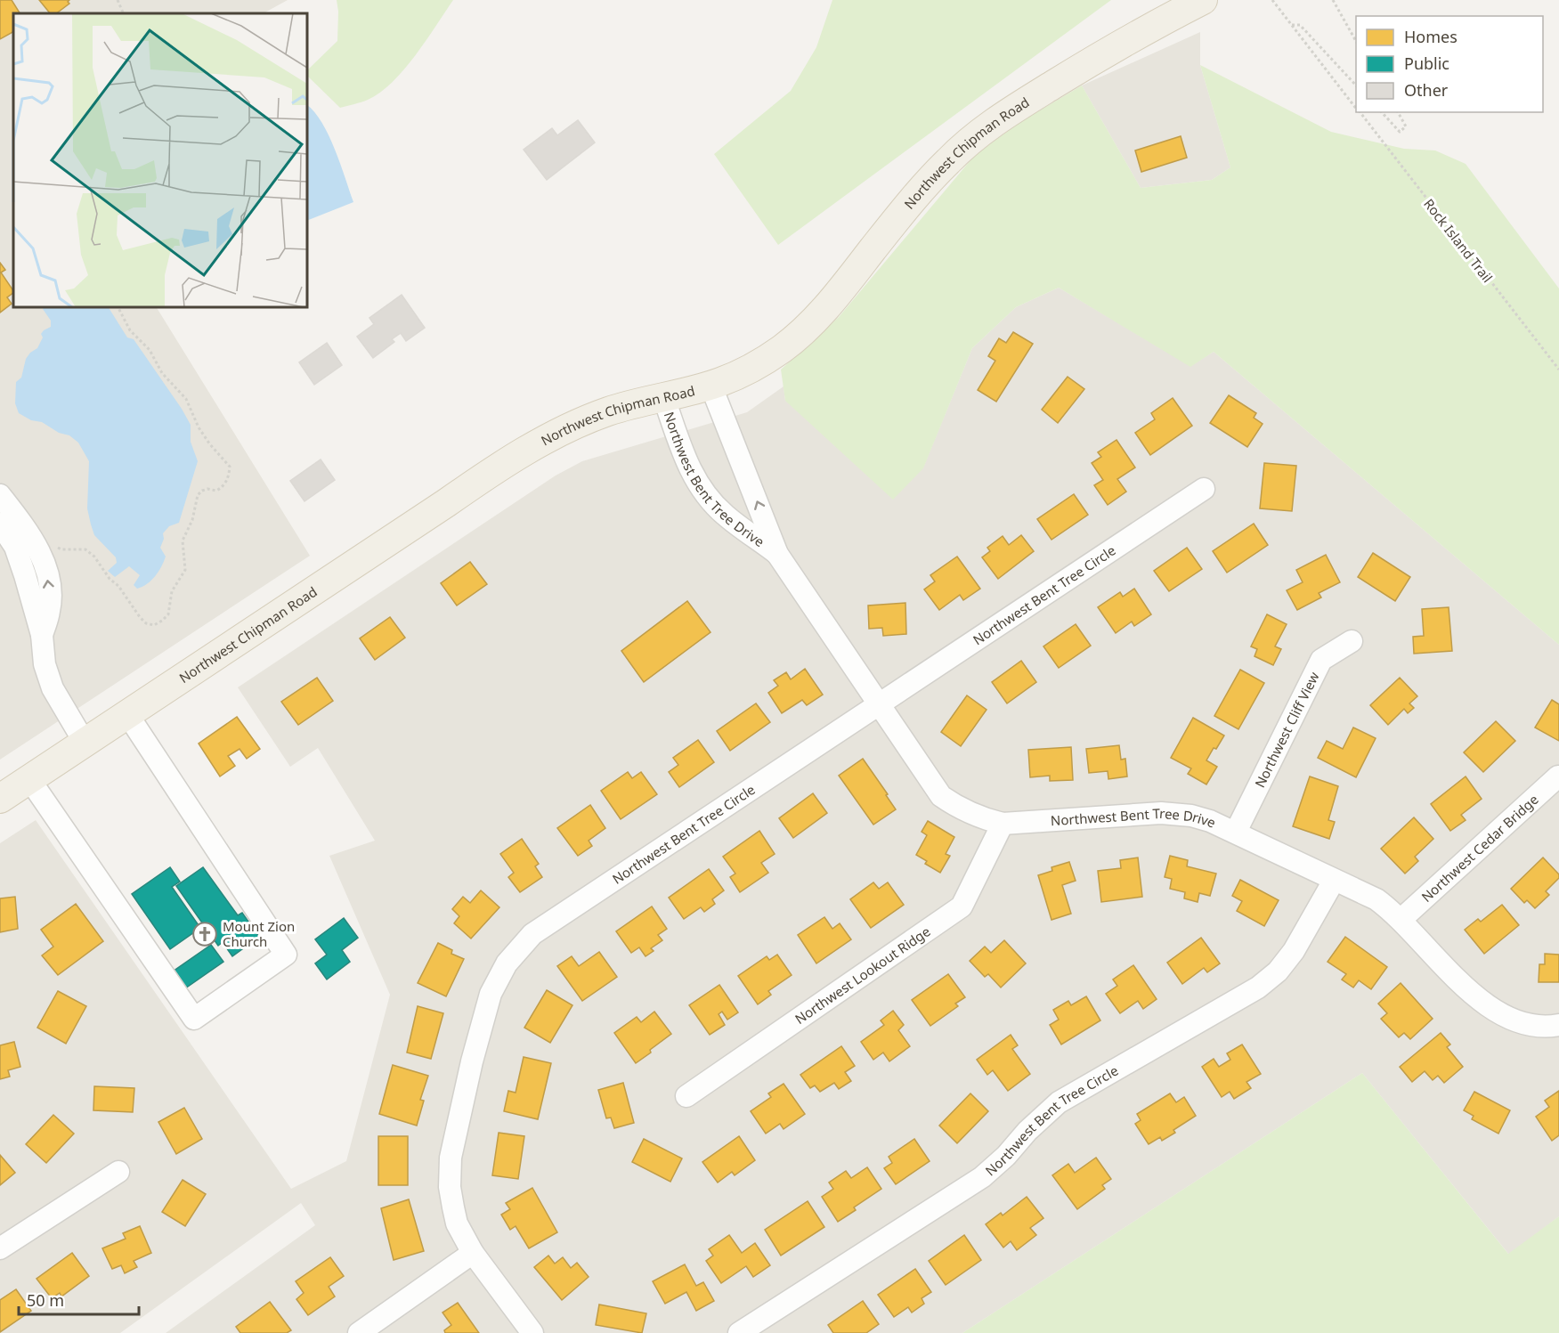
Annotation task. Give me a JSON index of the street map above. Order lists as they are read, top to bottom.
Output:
{
  "streets": {
    "main road": ["Northwest Chipman Road"],
    "street": [
      "Northwest Bent Tree Drive",
      "Northwest Bent Tree Circle",
      "Northwest Cliff View",
      "Northwest Cedar Bridge",
      "Northwest Lookout Ridge"
    ],
    "path": ["Rock Island Trail"]
  },
  "crossings": [
    ["Northwest Chipman Road", "Northwest Bent Tree Drive"],
    ["Northwest Bent Tree Drive", "Northwest Bent Tree Circle"],
    ["Northwest Bent Tree Drive", "Northwest Cliff View"],
    ["Northwest Bent Tree Drive", "Northwest Cedar Bridge"],
    ["Northwest Bent Tree Drive", "Northwest Lookout Ridge"]
  ],
  "places": {
    "church": ["Mount Zion Church"]
  },
  "legend": ["Homes", "Public", "Other"],
  "scale_bar": "50 m"
}
